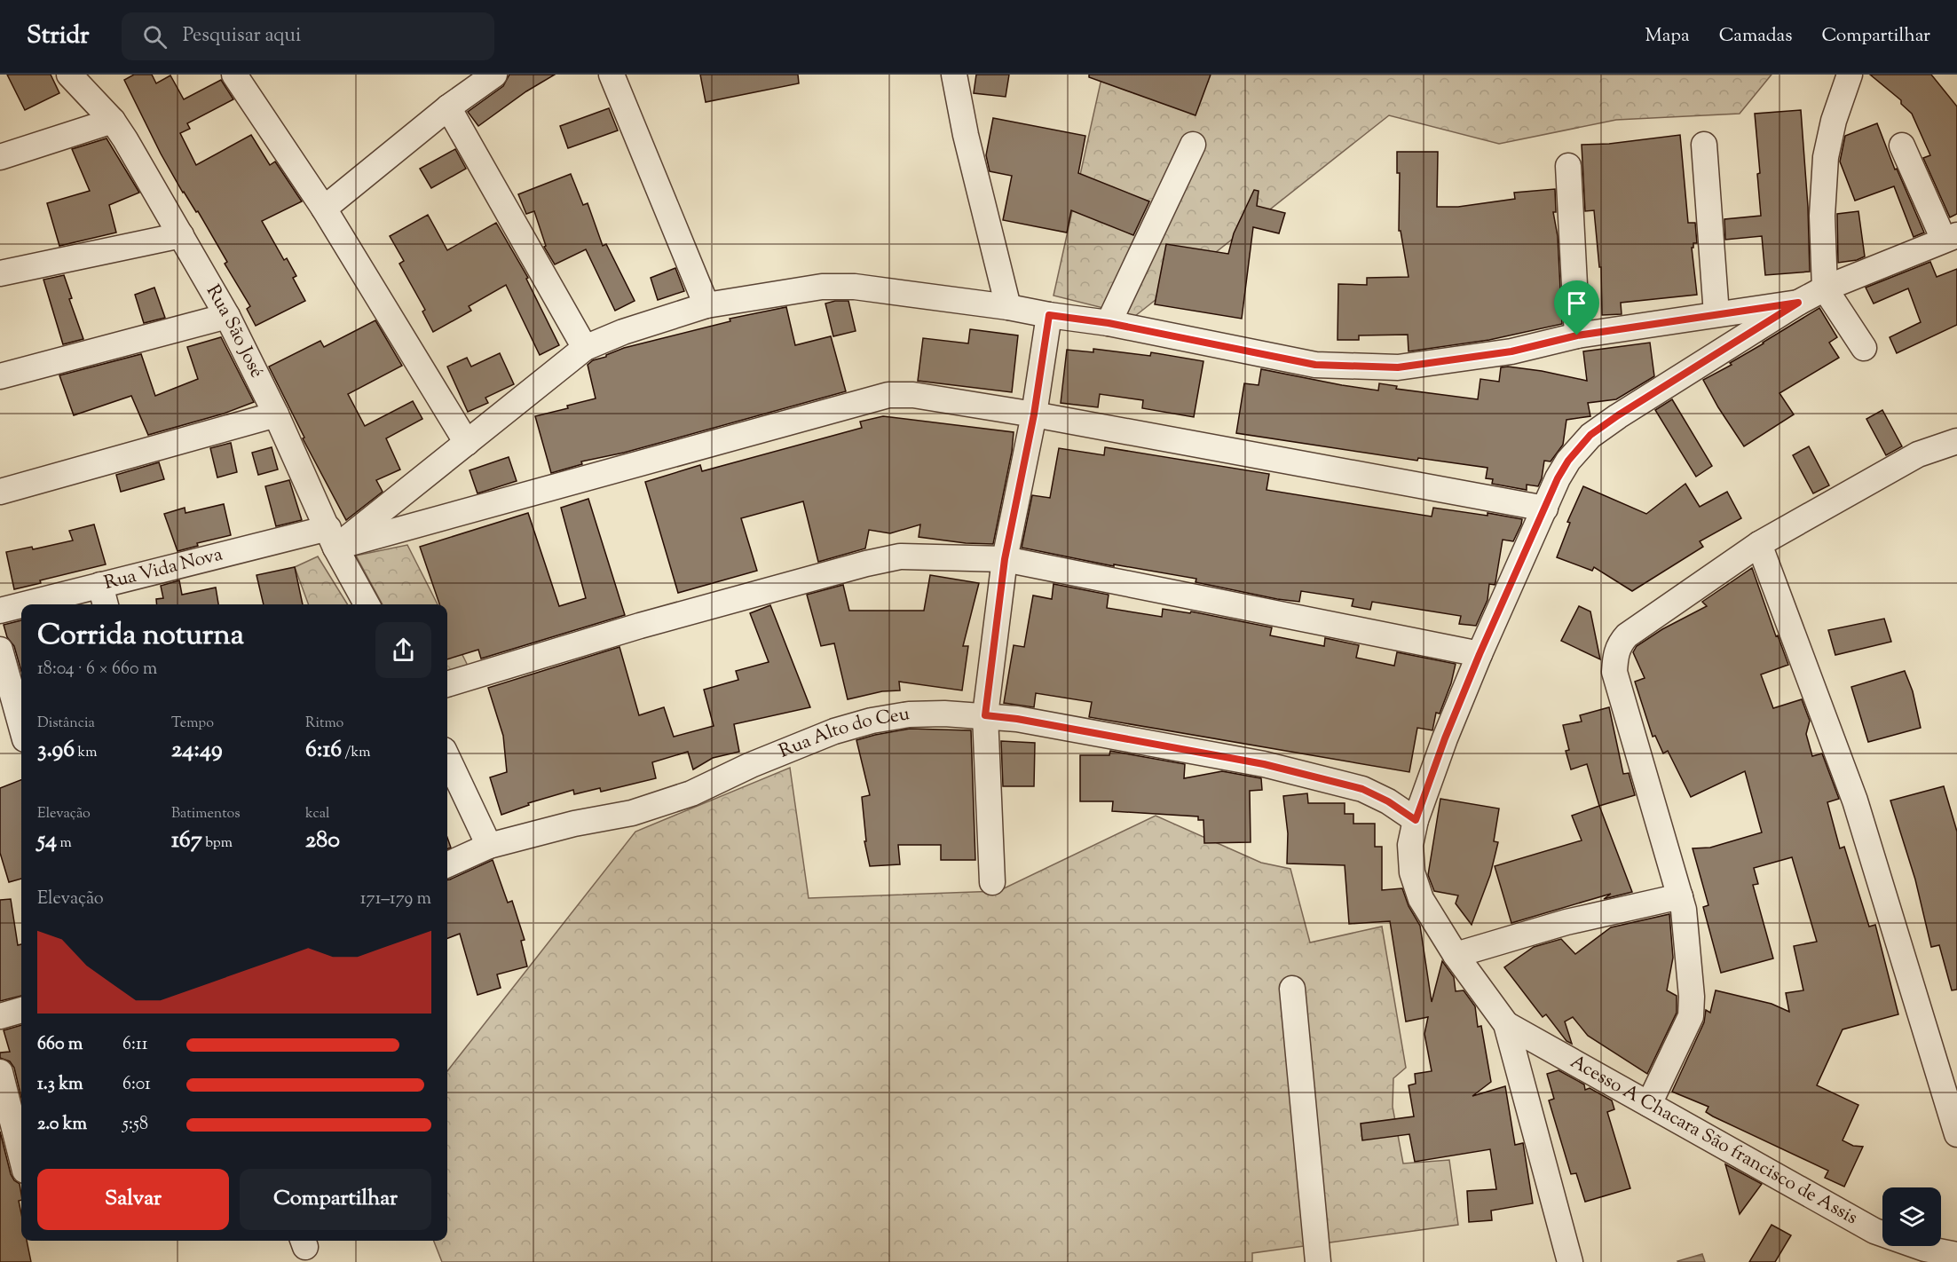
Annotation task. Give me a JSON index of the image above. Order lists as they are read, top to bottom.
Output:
{
  "streets": {
    "street": [
      "Rua São José",
      "Rua Vida Nova",
      "Rua Alto do Ceu",
      "Acesso A Chacara São francisco de Assis"
    ]
  },
  "crossings": [
    ["Rua São José", "Rua Vida Nova"]
  ],
  "page": {
    "header": "Stridr",
    "search": "Pesquisar aqui",
    "nav": ["Mapa", "Camadas", "Compartilhar"],
    "heading": ["Corrida noturna", "18:04 · 6 × 660 m"],
    "stats": [
      ["Distância", "3.96 km"],
      ["Tempo", "24:49"],
      ["Ritmo", "6:16 /km"],
      ["Elevação", "54 m"],
      ["Batimentos", "167 bpm"],
      ["kcal", "280"]
    ],
    "chart": ["Elevação", "171–179 m"],
    "list": [
      {
        "name": "660 m",
        "note": "6:11"
      },
      {
        "name": "1.3 km",
        "note": "6:01"
      },
      {
        "name": "2.0 km",
        "note": "5:58"
      }
    ],
    "buttons": ["Salvar", "Compartilhar"]
  }
}
